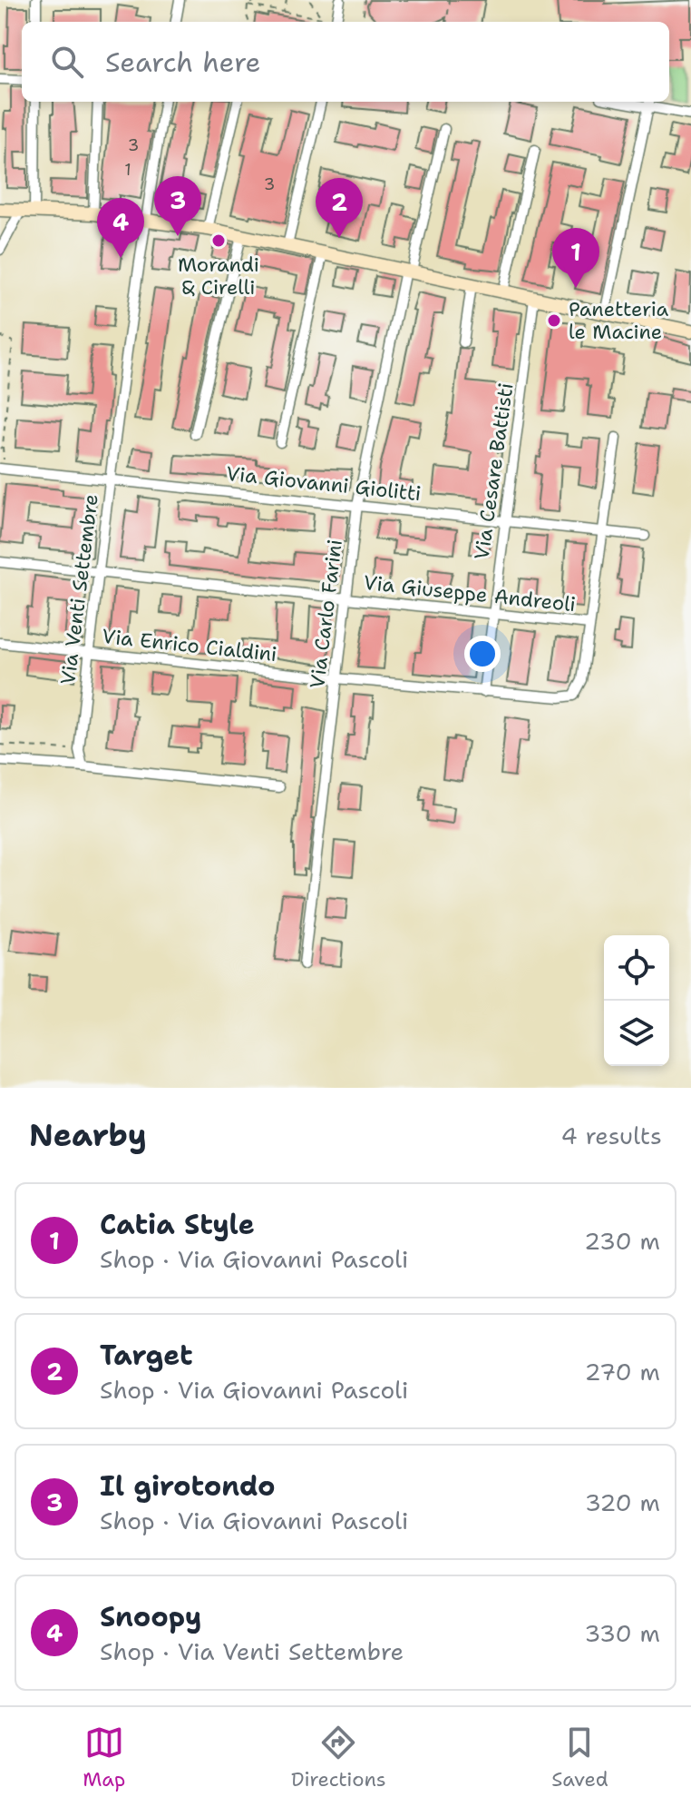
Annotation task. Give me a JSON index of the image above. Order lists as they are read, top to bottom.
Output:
{
  "streets": {
    "street": [
      "Via Cesare Battisti",
      "Via Giovanni Giolitti",
      "Via Venti Settembre",
      "Via Giuseppe Andreoli",
      "Via Carlo Farini",
      "Via Enrico Cialdini"
    ]
  },
  "crossings": [
    ["Via Cesare Battisti", "Via Giovanni Giolitti"],
    ["Via Cesare Battisti", "Via Giuseppe Andreoli"],
    ["Via Cesare Battisti", "Via Enrico Cialdini"],
    ["Via Giovanni Giolitti", "Via Venti Settembre"],
    ["Via Giovanni Giolitti", "Via Carlo Farini"],
    ["Via Venti Settembre", "Via Giuseppe Andreoli"],
    ["Via Venti Settembre", "Via Enrico Cialdini"],
    ["Via Giuseppe Andreoli", "Via Carlo Farini"],
    ["Via Giuseppe Andreoli", "Via Enrico Cialdini"],
    ["Via Carlo Farini", "Via Enrico Cialdini"]
  ],
  "places": ["Morandi & Cirelli", "Panetteria le Macine"],
  "house_numbers": ["3", "1", "3"],
  "page": {
    "search": "Search here",
    "pins": [
      "3",
      "2",
      "4",
      "1"
    ],
    "heading": ["Nearby", "4 results"],
    "list": [
      {
        "mark": "1",
        "name": "Catia Style",
        "note": "Shop · Via Giovanni Pascoli",
        "value": "230 m"
      },
      {
        "mark": "2",
        "name": "Target",
        "note": "Shop · Via Giovanni Pascoli",
        "value": "270 m"
      },
      {
        "mark": "3",
        "name": "Il girotondo",
        "note": "Shop · Via Giovanni Pascoli",
        "value": "320 m"
      },
      {
        "mark": "4",
        "name": "Snoopy",
        "note": "Shop · Via Venti Settembre",
        "value": "330 m"
      }
    ],
    "nav": ["Map", "Directions", "Saved"]
  }
}
